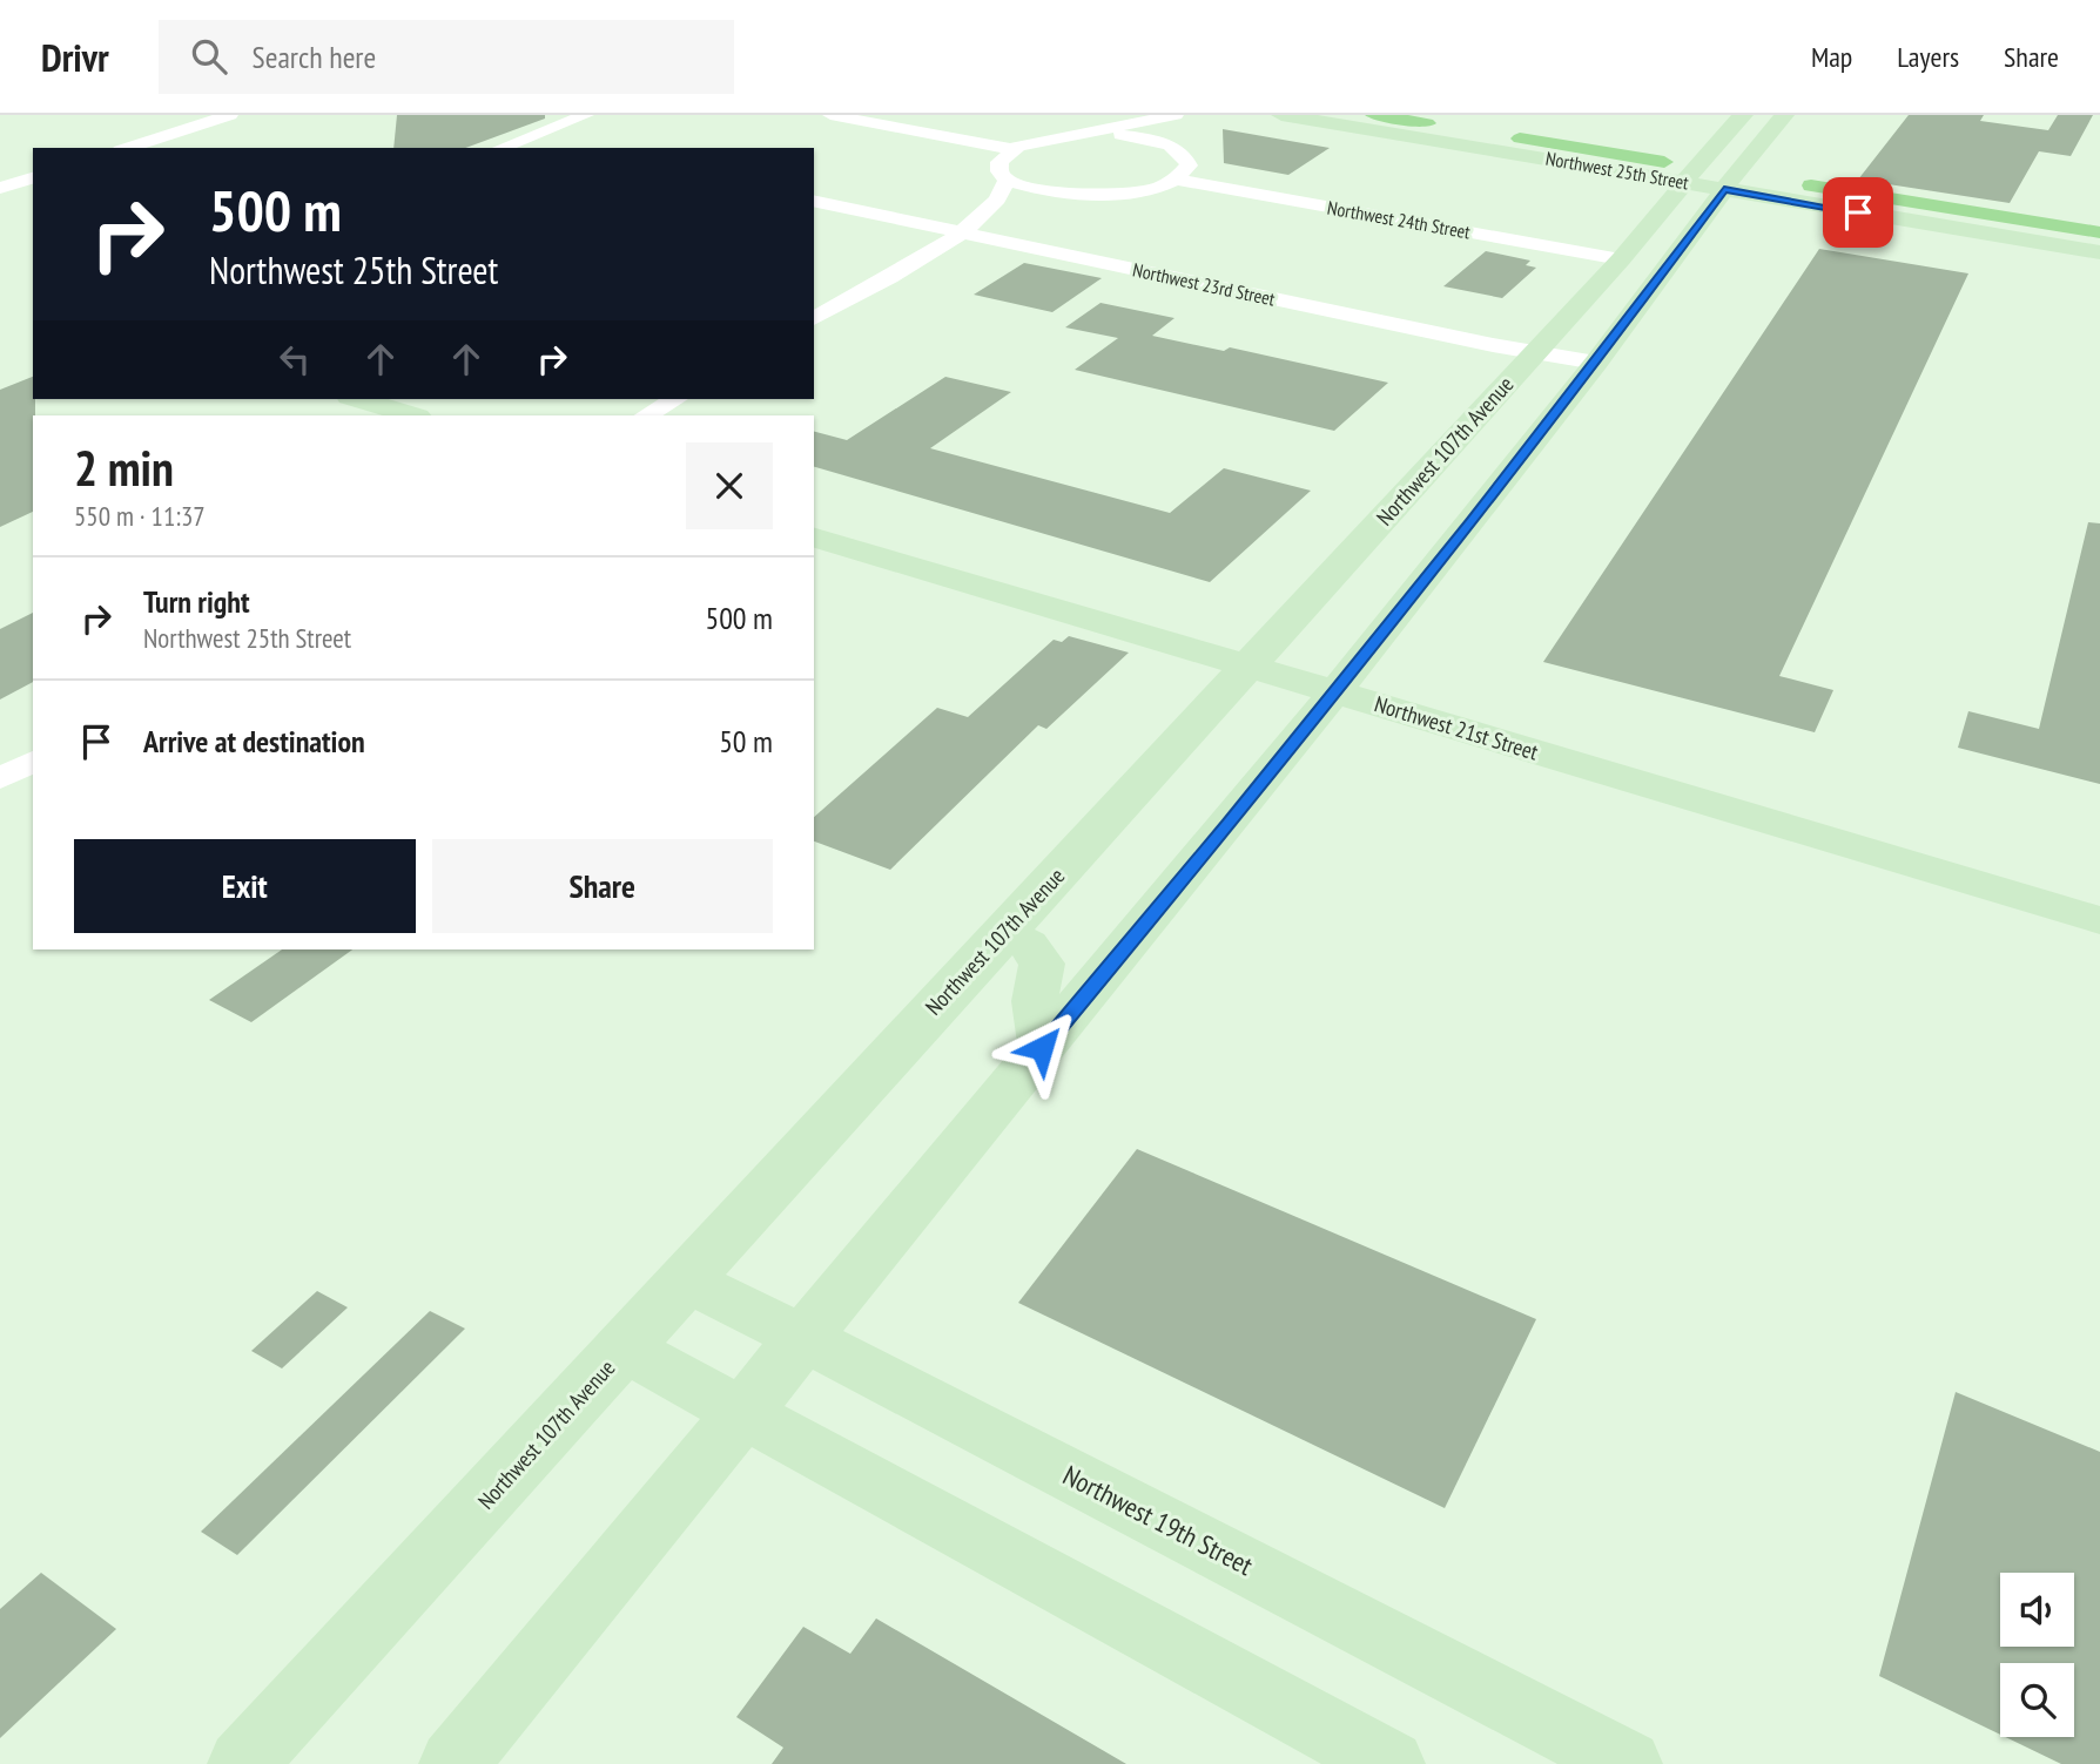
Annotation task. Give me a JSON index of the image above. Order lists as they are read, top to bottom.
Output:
{
  "streets": {
    "main road": [
      "Northwest 25th Street",
      "Northwest 107th Avenue",
      "Northwest 21st Street",
      "Northwest 19th Street"
    ],
    "street": ["Northwest 24th Street", "Northwest 23rd Street"]
  },
  "crossings": [
    ["Northwest 25th Street", "Northwest 107th Avenue"],
    ["Northwest 24th Street", "Northwest 107th Avenue"],
    ["Northwest 23rd Street", "Northwest 107th Avenue"],
    ["Northwest 107th Avenue", "Northwest 21st Street"],
    ["Northwest 107th Avenue", "Northwest 19th Street"]
  ],
  "page": {
    "header": "Drivr",
    "search": "Search here",
    "nav": ["Map", "Layers", "Share"],
    "turn": ["500 m", "Northwest 25th Street"],
    "heading": ["2 min", "550 m · 11:37"],
    "list": [
      {
        "name": "Turn right",
        "note": "Northwest 25th Street",
        "value": "500 m"
      },
      {
        "name": "Arrive at destination",
        "value": "50 m"
      }
    ],
    "buttons": ["Exit", "Share"]
  }
}
